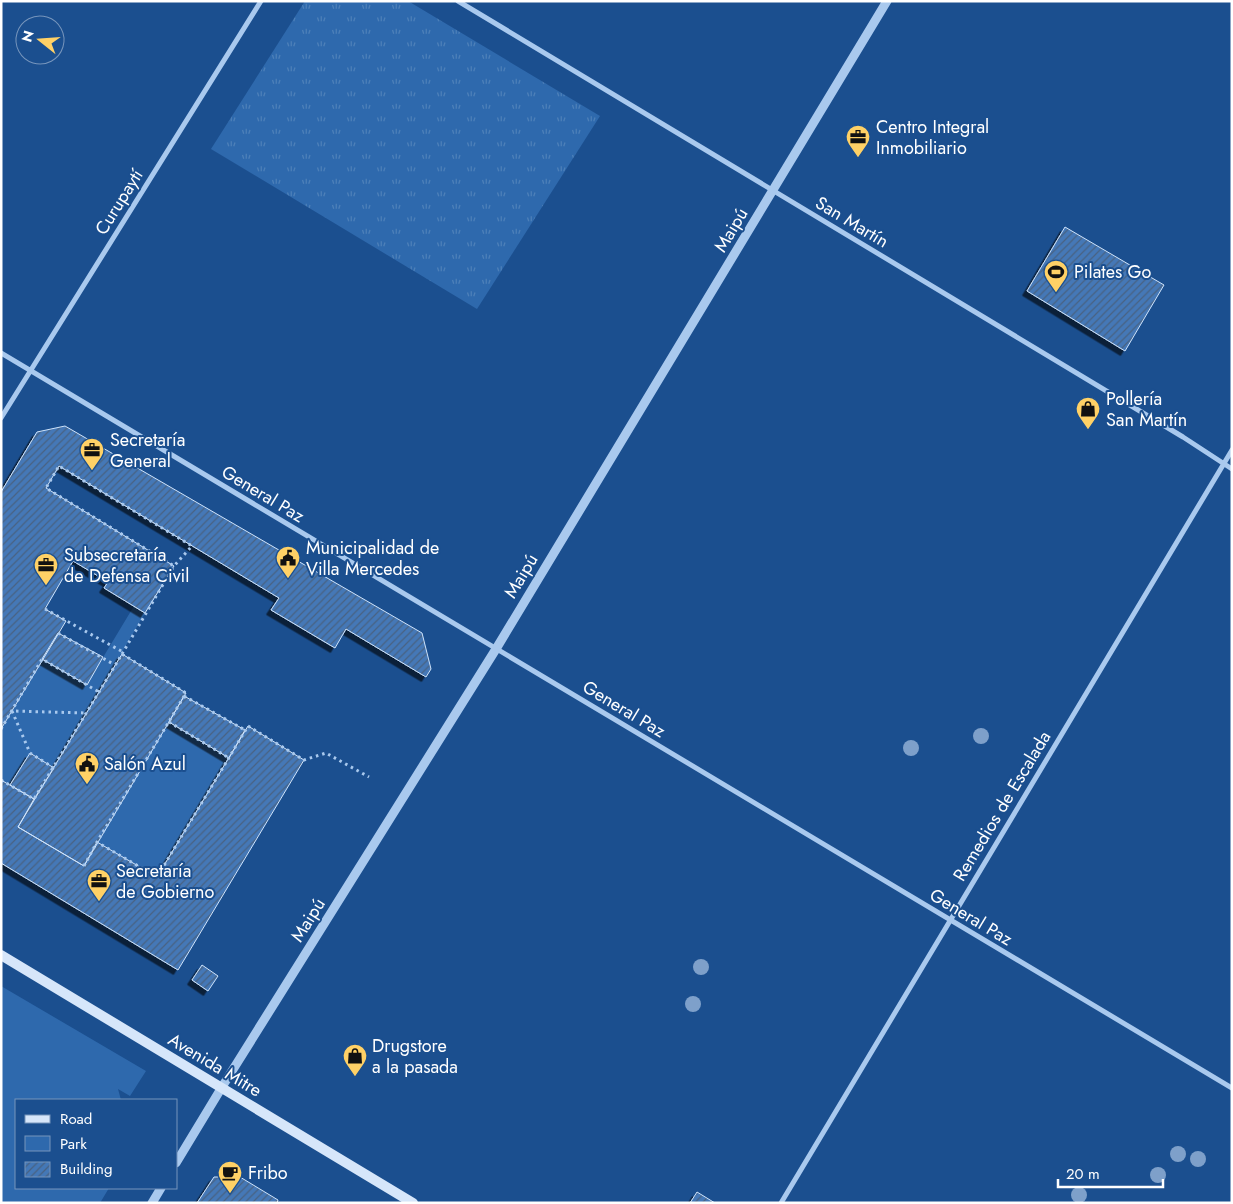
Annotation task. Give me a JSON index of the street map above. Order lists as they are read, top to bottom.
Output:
{
  "streets": {
    "main road": ["Avenida Mitre"],
    "street": [
      "Curupaytí",
      "San Martín",
      "Maipú",
      "General Paz",
      "Remedios de Escalada"
    ]
  },
  "crossings": [
    ["Curupaytí", "General Paz"],
    ["San Martín", "Maipú"],
    ["San Martín", "Remedios de Escalada"],
    ["Maipú", "General Paz"],
    ["Maipú", "Avenida Mitre"],
    ["General Paz", "Remedios de Escalada"]
  ],
  "places": {
    "office": [
      "Centro Integral Inmobiliario",
      "Secretaría General",
      "Subsecretaría de Defensa Civil",
      "Secretaría de Gobierno"
    ],
    "sports": ["Pilates Go"],
    "shop": ["Pollería San Martín", "Drugstore a la pasada"],
    "public building": ["Municipalidad de Villa Mercedes", "Salón Azul"],
    "cafe": ["Fribo"]
  },
  "legend": ["Road", "Park", "Building"],
  "scale_bar": "20 m",
  "north": "left"
}
